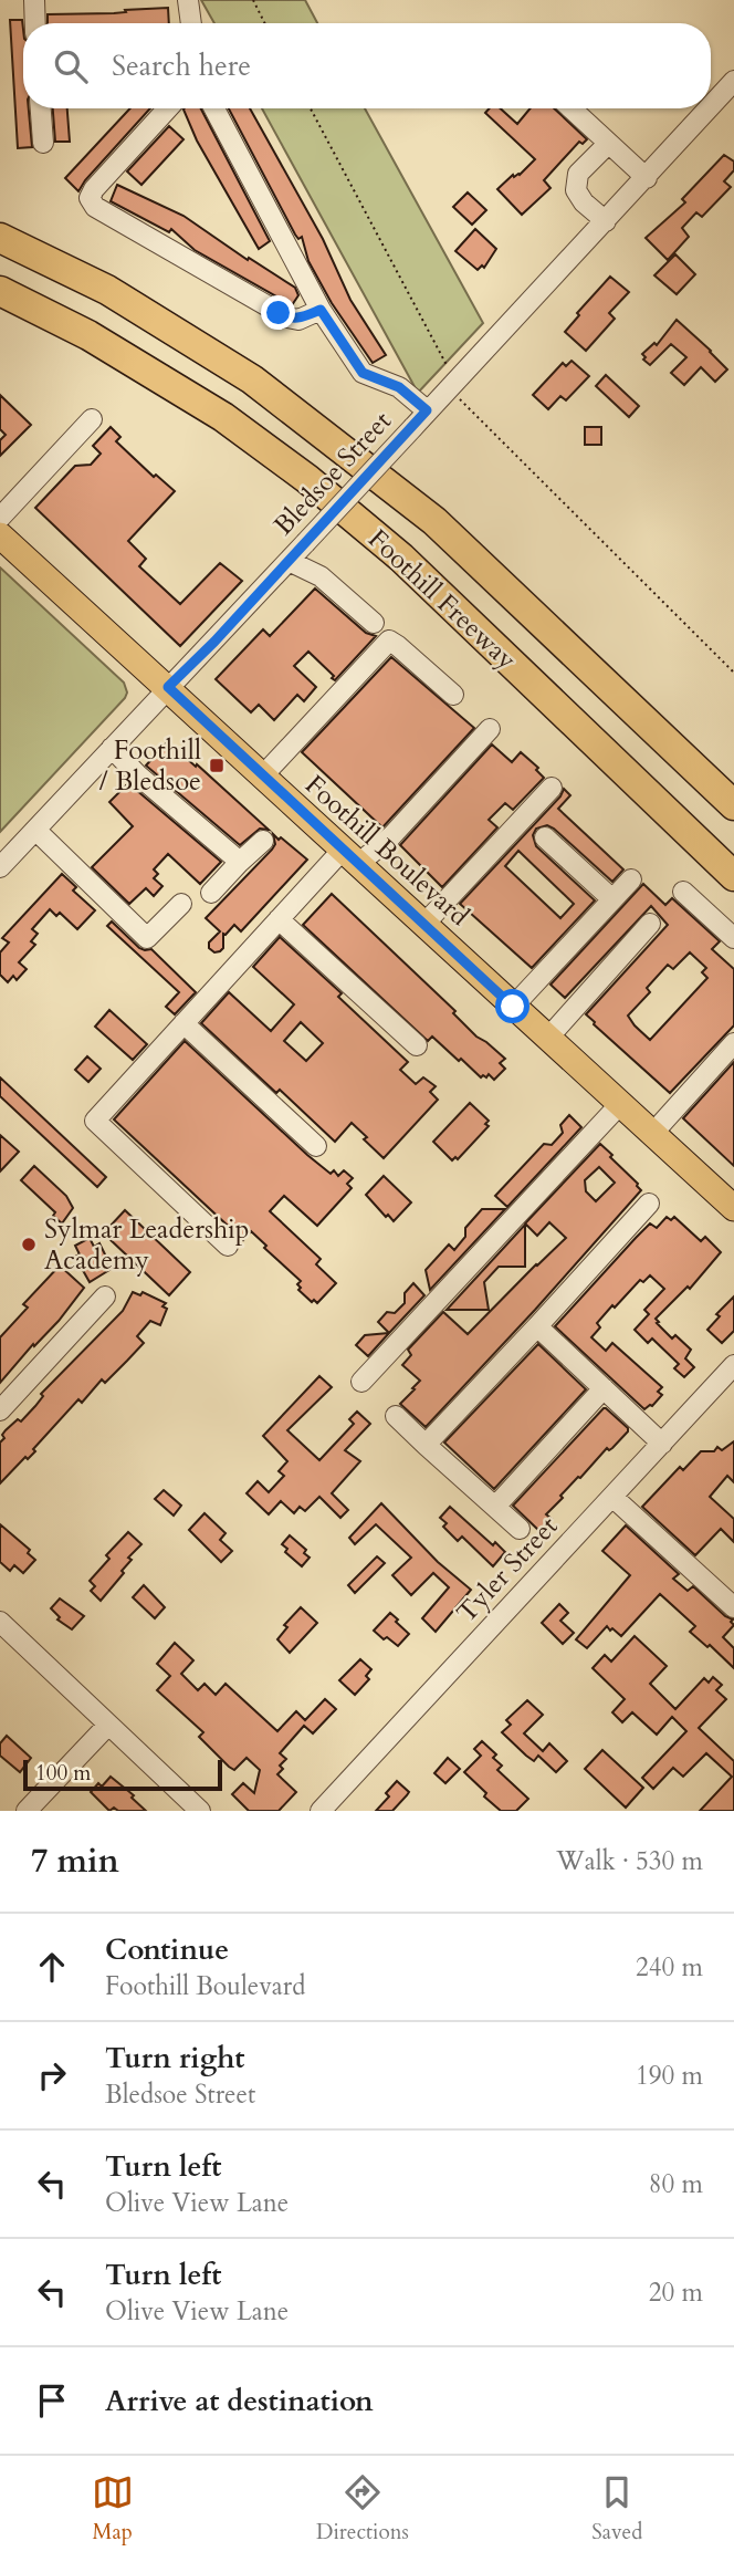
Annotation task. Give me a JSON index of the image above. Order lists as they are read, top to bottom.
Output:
{
  "streets": {
    "highway": ["Foothill Freeway"],
    "main road": ["Foothill Boulevard"],
    "street": ["Bledsoe Street", "Tyler Street"]
  },
  "crossings": [
    ["Bledsoe Street", "Foothill Boulevard"]
  ],
  "places": {
    "transit": ["Foothill / Bledsoe"],
    "other": ["Sylmar Leadership Academy"]
  },
  "scale_bar": "100 m",
  "page": {
    "search": "Search here",
    "scale": "100 m",
    "heading": ["7 min", "Walk · 530 m"],
    "list": [
      ["Continue", "Foothill Boulevard", "240 m"],
      ["Turn right", "Bledsoe Street", "190 m"],
      ["Turn left", "Olive View Lane", "80 m"],
      ["Turn left", "Olive View Lane", "20 m"],
      "Arrive at destination"
    ],
    "nav": ["Map", "Directions", "Saved"]
  }
}
